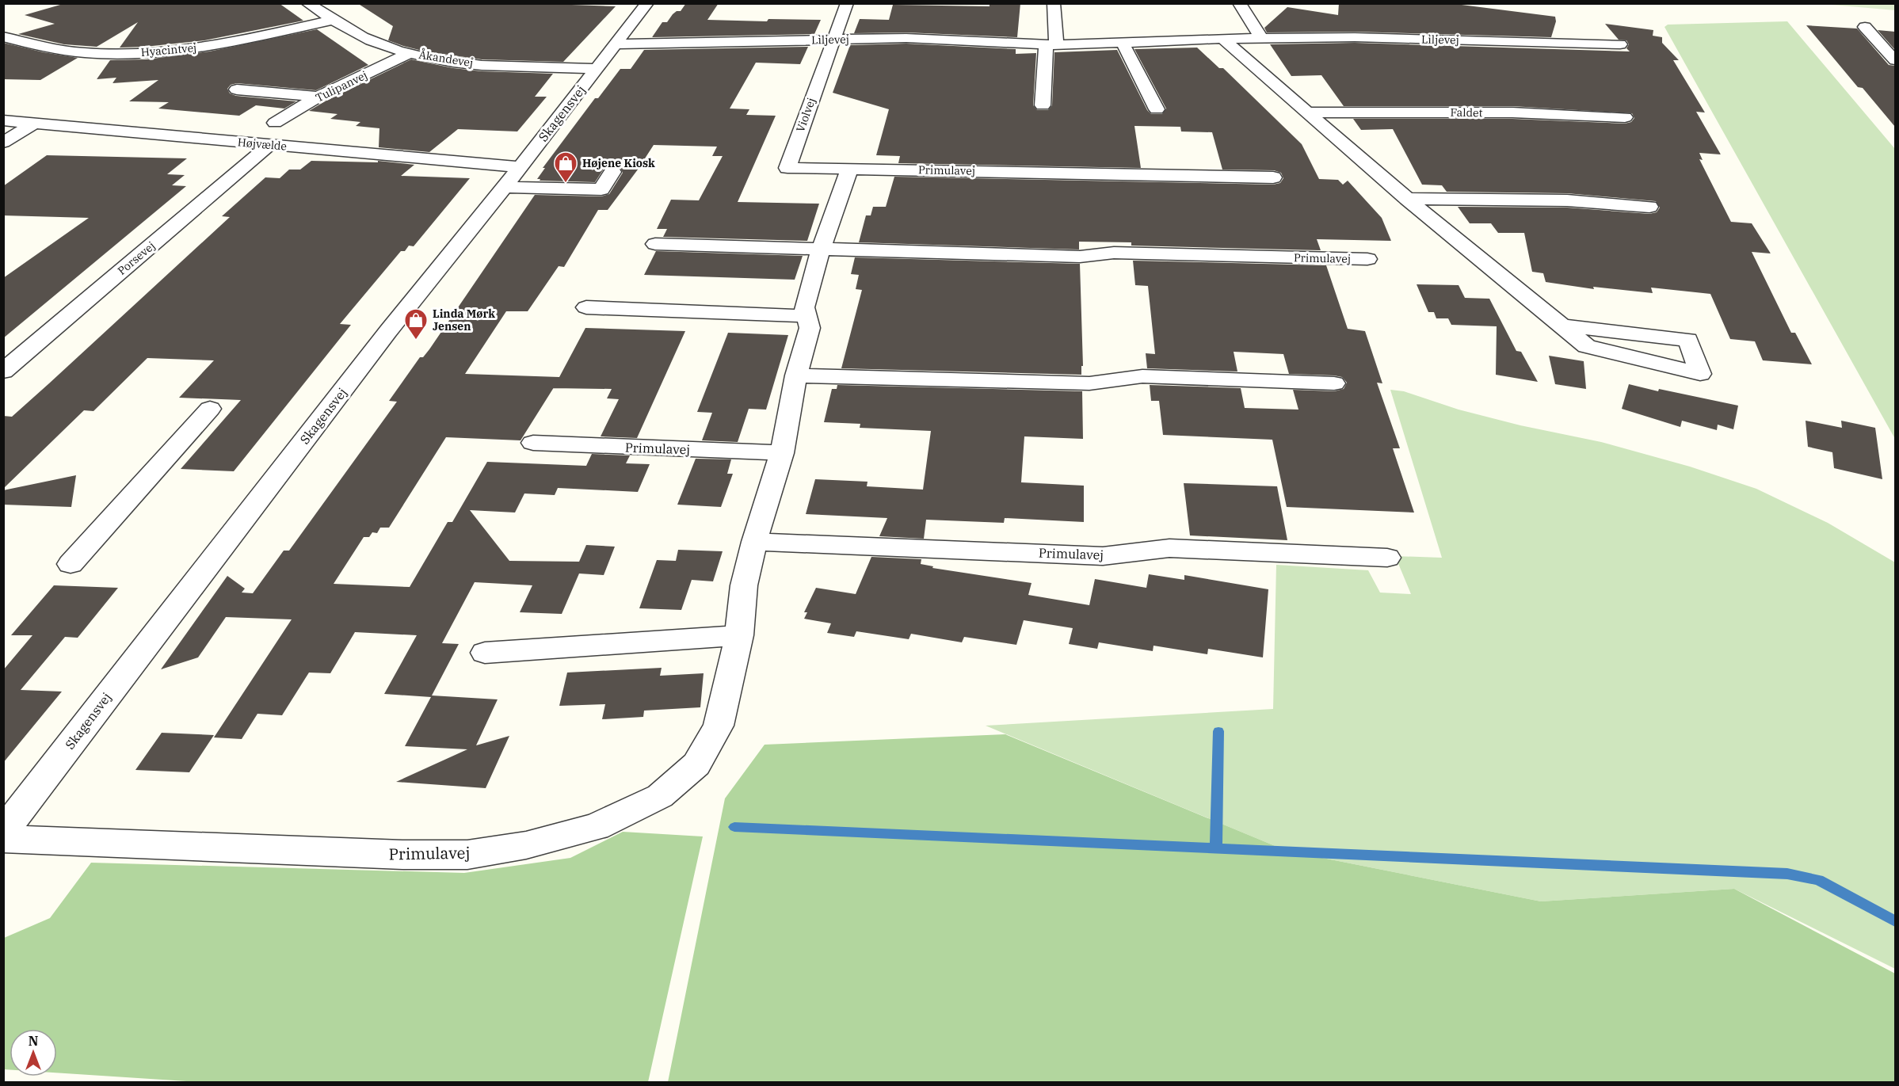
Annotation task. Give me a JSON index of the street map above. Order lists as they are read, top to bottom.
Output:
{
  "streets": {
    "street": [
      "Liljevej",
      "Hyacintvej",
      "Åkandevej",
      "Tulipanvej",
      "Faldet",
      "Skagensvej",
      "Violvej",
      "Højvælde",
      "Primulavej",
      "Porsevej"
    ]
  },
  "crossings": [
    ["Liljevej", "Skagensvej"],
    ["Liljevej", "Violvej"],
    ["Hyacintvej", "Åkandevej"],
    ["Åkandevej", "Tulipanvej"],
    ["Åkandevej", "Skagensvej"],
    ["Skagensvej", "Højvælde"],
    ["Violvej", "Primulavej"],
    ["Højvælde", "Porsevej"]
  ],
  "places": {
    "shop": ["Højene Kiosk", "Linda Mørk Jensen"]
  },
  "north": "top"
}
